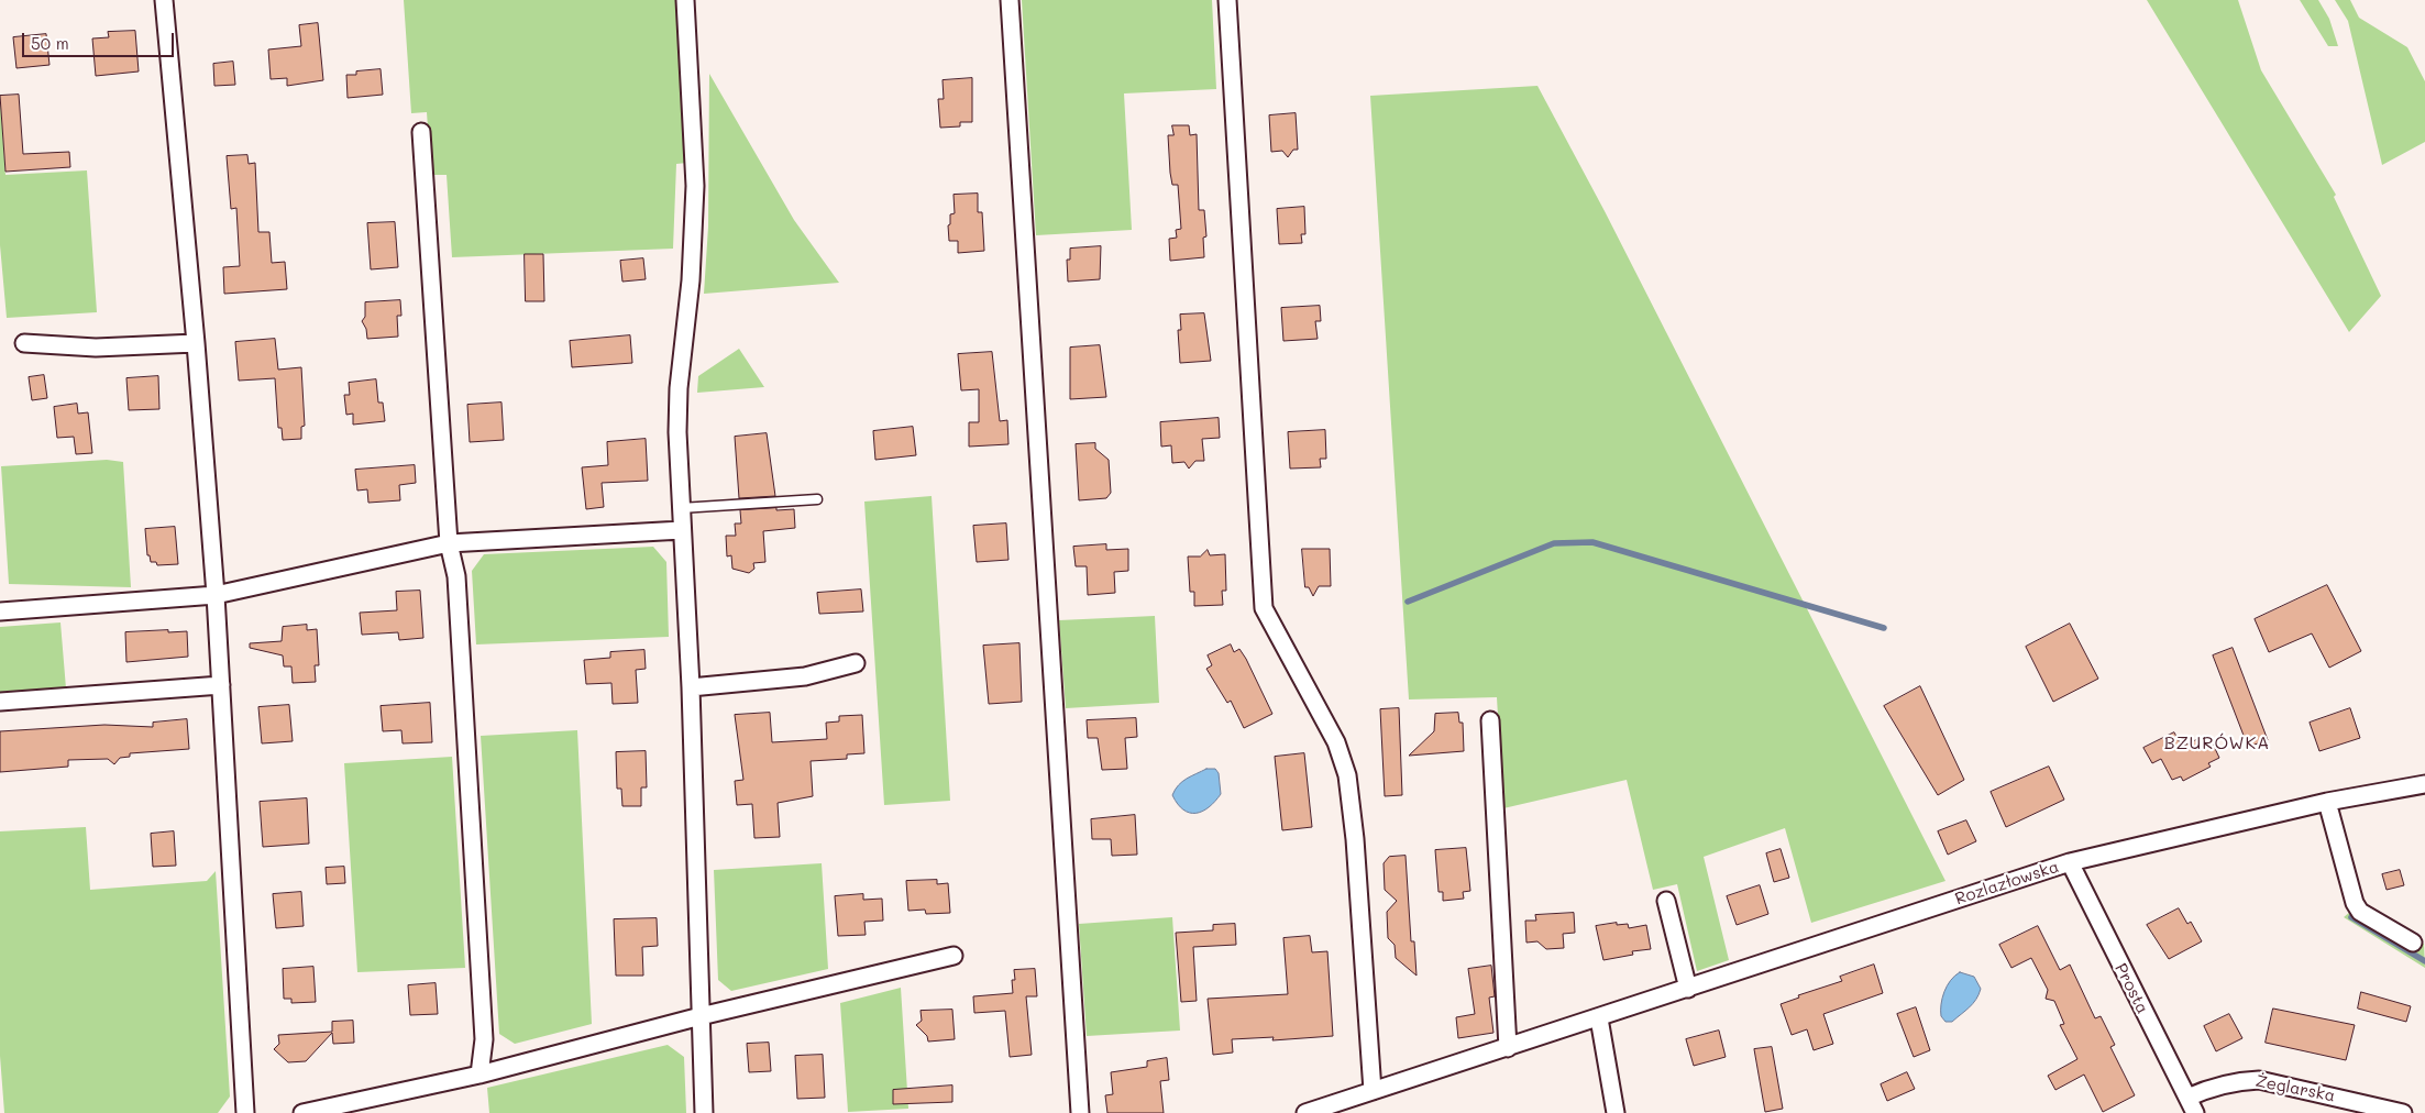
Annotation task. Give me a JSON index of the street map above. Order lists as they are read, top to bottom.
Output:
{
  "streets": {
    "street": ["Rozlazłowska", "Prosta", "Żeglarska"]
  },
  "crossings": [
    ["Rozlazłowska", "Prosta"],
    ["Prosta", "Żeglarska"]
  ],
  "districts": ["BZURÓWKA"],
  "scale_bar": "50 m"
}
